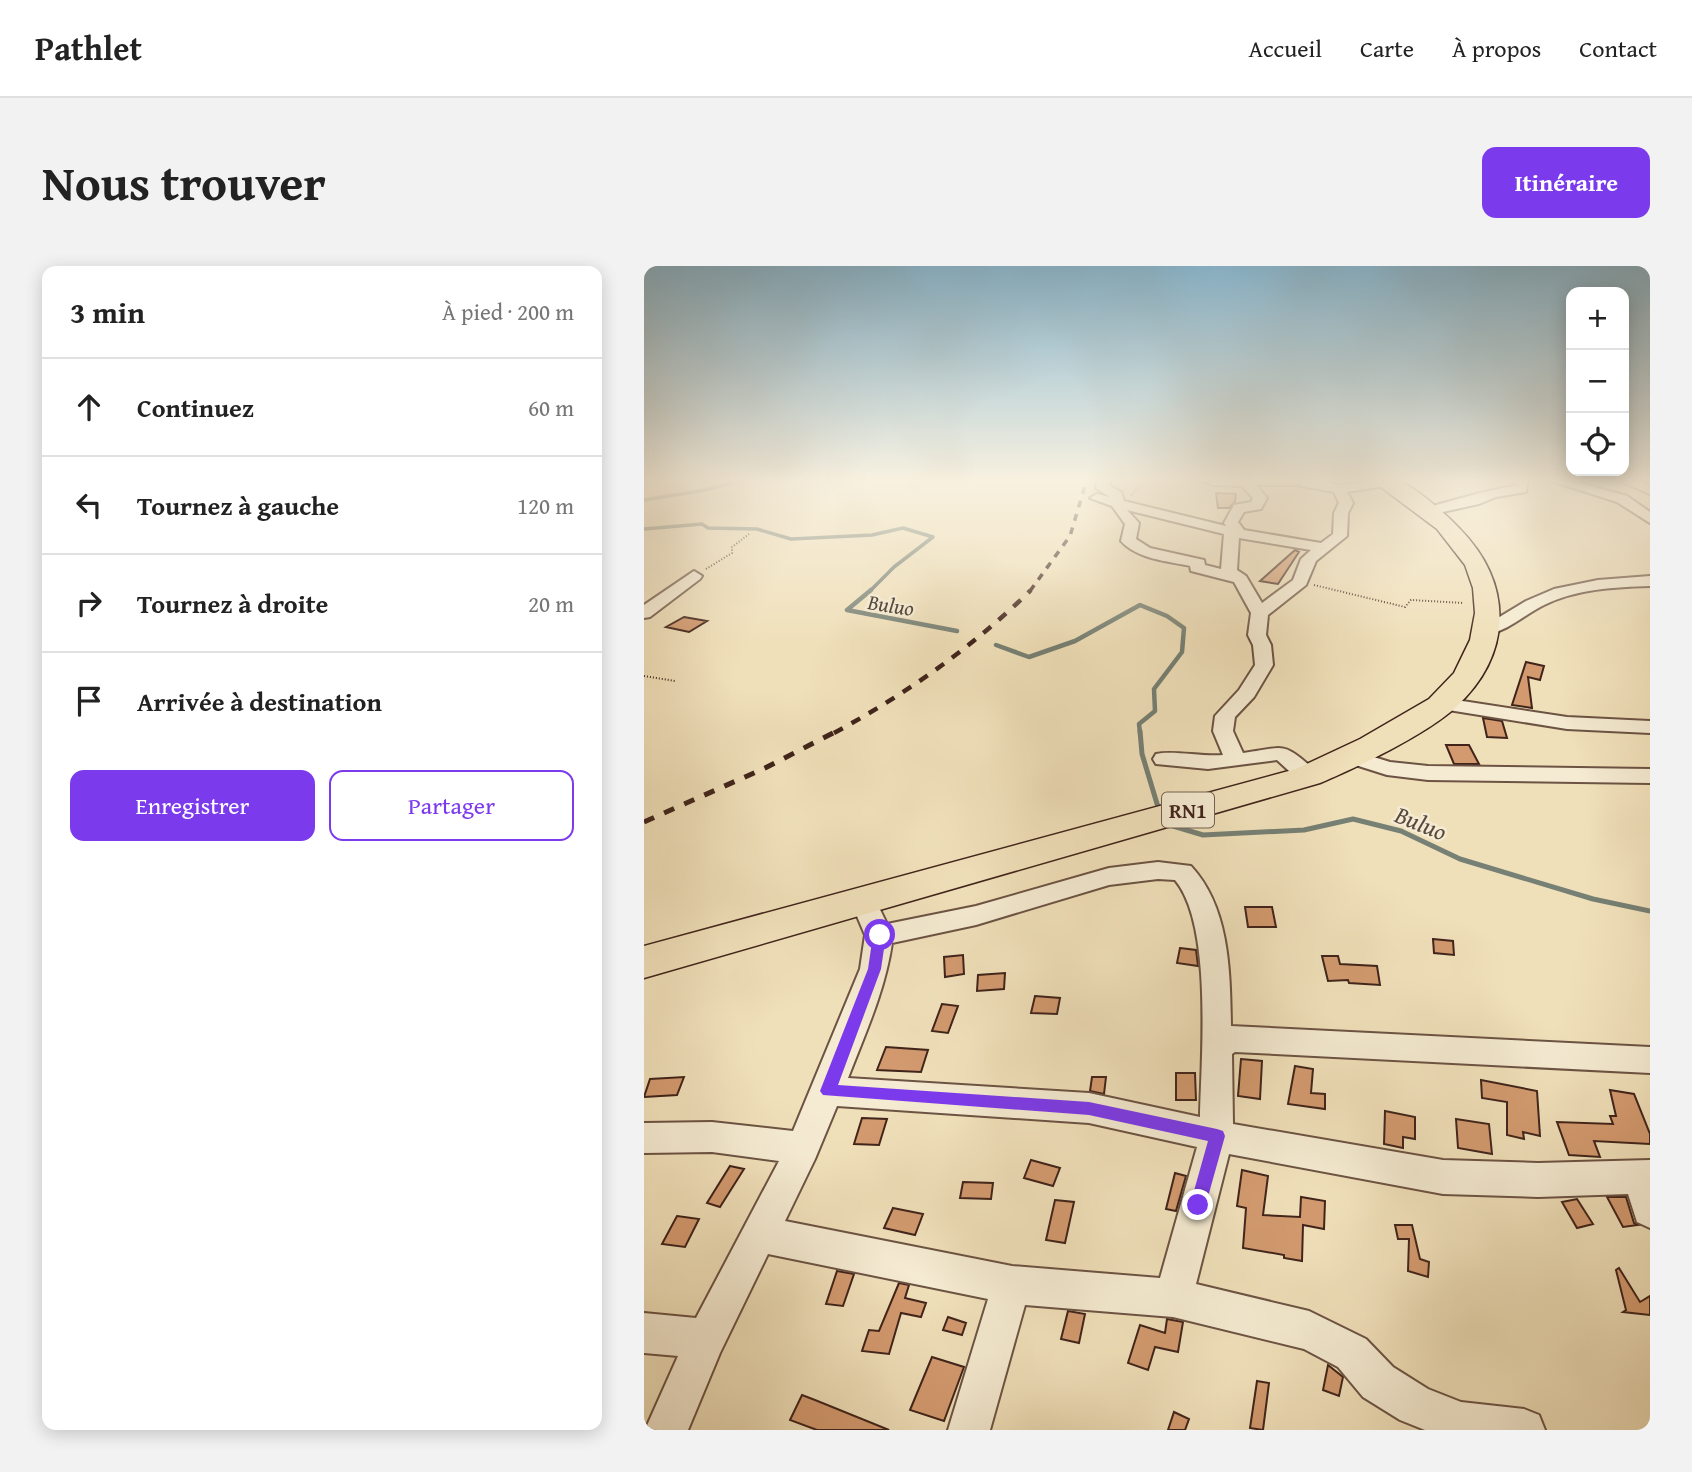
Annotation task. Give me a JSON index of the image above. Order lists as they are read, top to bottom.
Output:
{
  "streets": {
    "highway": ["RN1"]
  },
  "water": ["Buluo"],
  "page": {
    "header": "Pathlet",
    "nav": [
      "Accueil",
      "Carte",
      "À propos",
      "Contact"
    ],
    "title": "Nous trouver",
    "buttons": [
      "Itinéraire",
      ["Enregistrer", "Partager"]
    ],
    "heading": ["3 min", "À pied · 200 m"],
    "map_buttons": ["+", "−"],
    "list": [
      ["Continuez", "60 m"],
      ["Tournez à gauche", "120 m"],
      ["Tournez à droite", "20 m"],
      "Arrivée à destination"
    ]
  }
}
